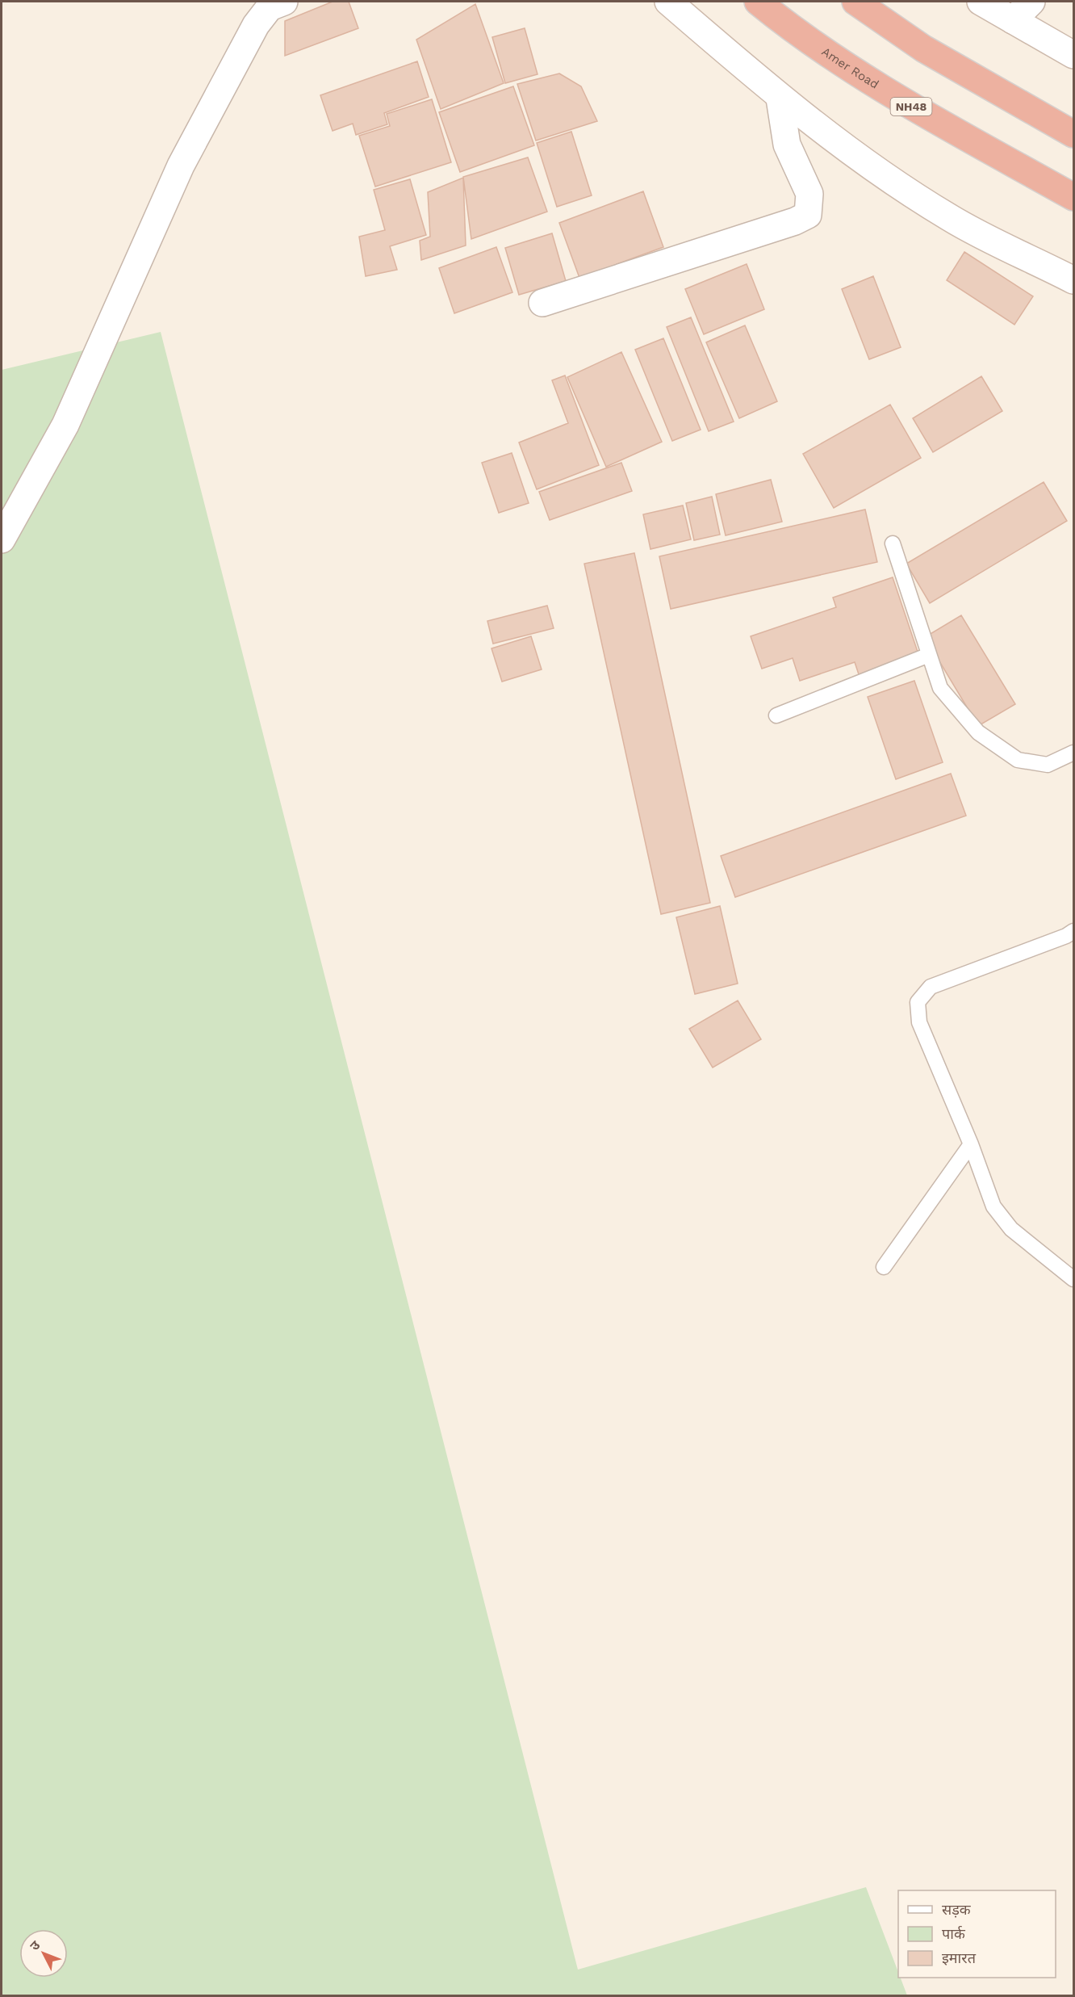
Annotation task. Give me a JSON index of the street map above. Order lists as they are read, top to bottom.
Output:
{
  "streets": {
    "highway": ["Amer Road", "NH48"]
  },
  "legend": ["सड़क", "पार्क", "इमारत"],
  "north": "top left"
}
